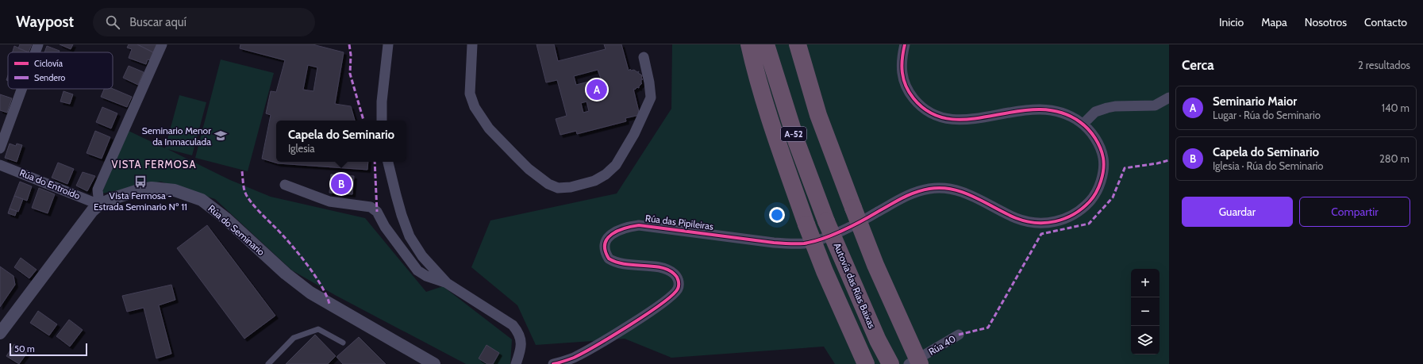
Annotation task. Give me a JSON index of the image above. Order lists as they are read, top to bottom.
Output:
{
  "streets": {
    "highway": ["A-52", "Autovía das Rías Baixas"],
    "street": [
      "Rúa do Entroido",
      "Rúa das Pipileiras",
      "Rúa do Seminario",
      "Rúa 40"
    ]
  },
  "crossings": [
    ["Rúa do Entroido", "Rúa do Seminario"]
  ],
  "districts": ["VISTA FERMOSA"],
  "places": {
    "school or university": ["Seminario Menor da Inmaculada"],
    "bus stop": ["Vista Fermosa - Estrada Seminario Nº 11"]
  },
  "legend": ["Ciclovía", "Sendero"],
  "scale_bar": "50 m",
  "page": {
    "header": "Waypost",
    "search": "Buscar aquí",
    "nav": [
      "Inicio",
      "Mapa",
      "Nosotros",
      "Contacto"
    ],
    "heading": ["Cerca", "2 resultados"],
    "pins": ["A", "B"],
    "list": [
      {
        "mark": "A",
        "name": "Seminario Maior",
        "note": "Lugar · Rúa do Seminario",
        "value": "140 m"
      },
      {
        "mark": "B",
        "name": "Capela do Seminario",
        "note": "Iglesia · Rúa do Seminario",
        "value": "280 m"
      }
    ],
    "popup": ["Capela do Seminario", "Iglesia"],
    "buttons": ["Guardar", "Compartir"],
    "map_buttons": ["+", "−"],
    "scale": "50 m"
  }
}
